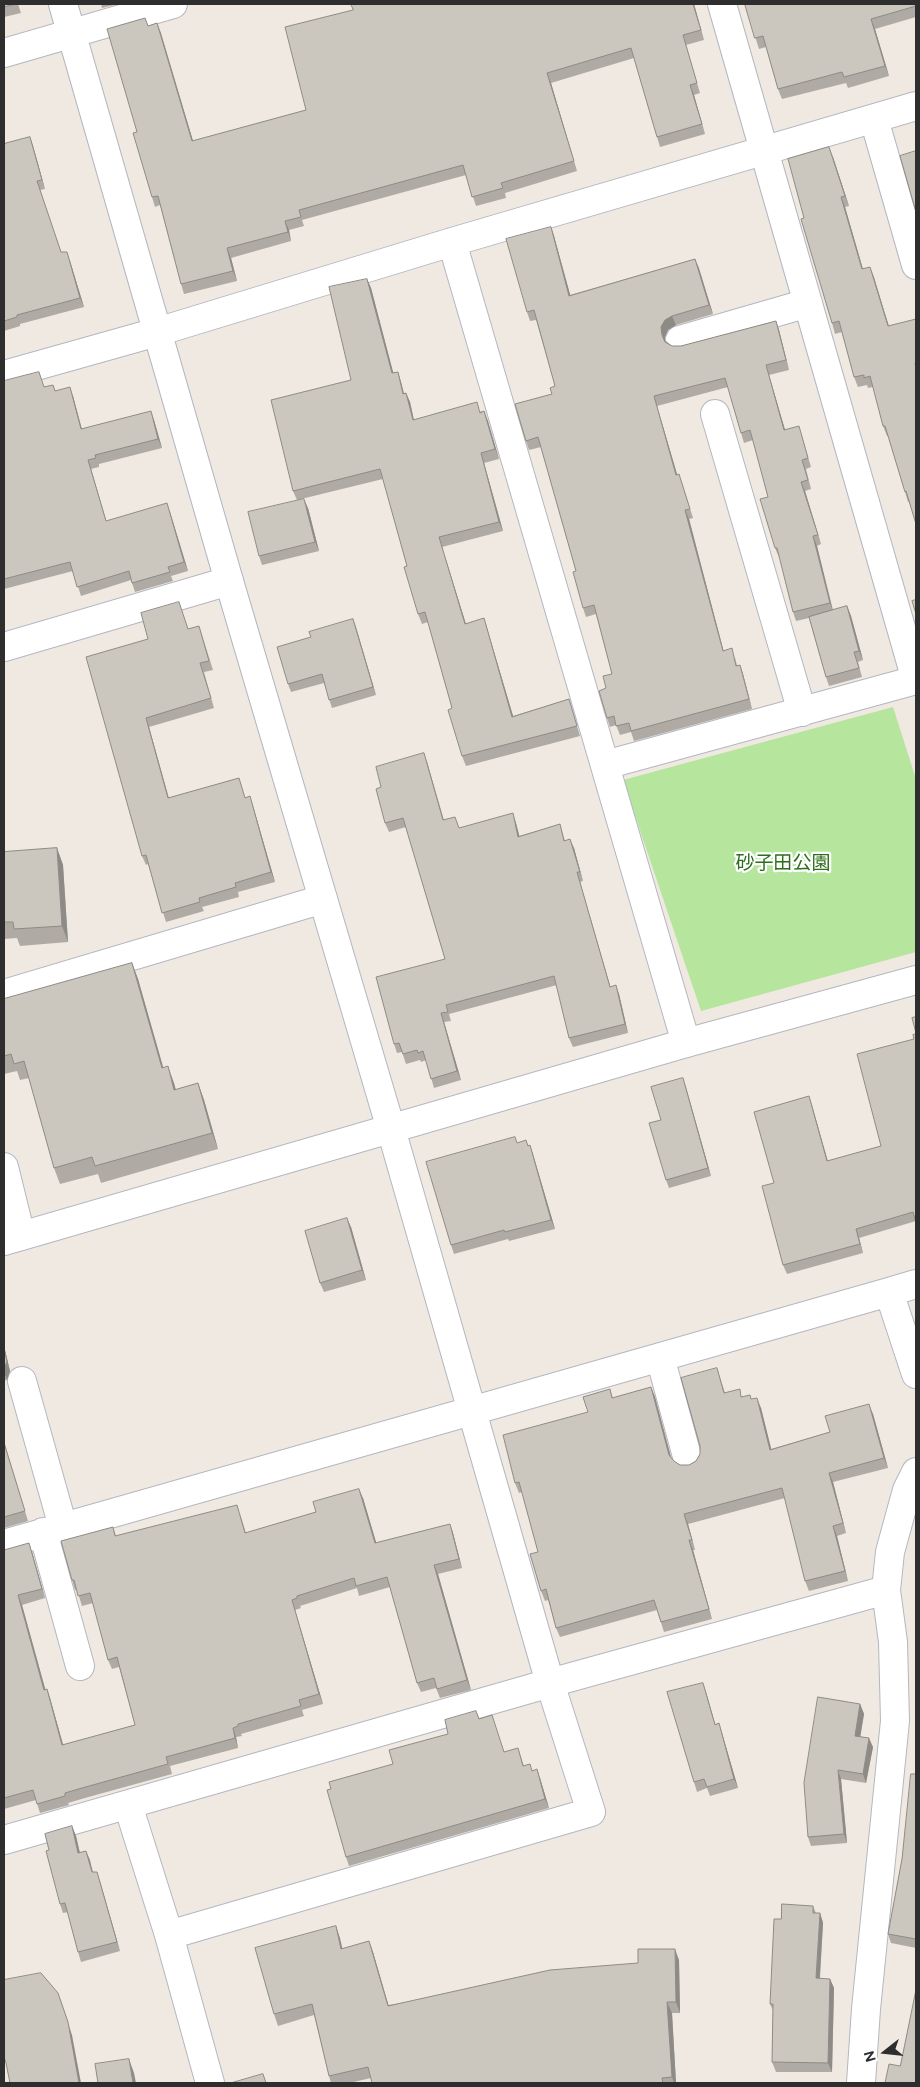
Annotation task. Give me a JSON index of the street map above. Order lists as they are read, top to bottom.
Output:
{
  "parks": ["砂子田公園"],
  "north": "left"
}
